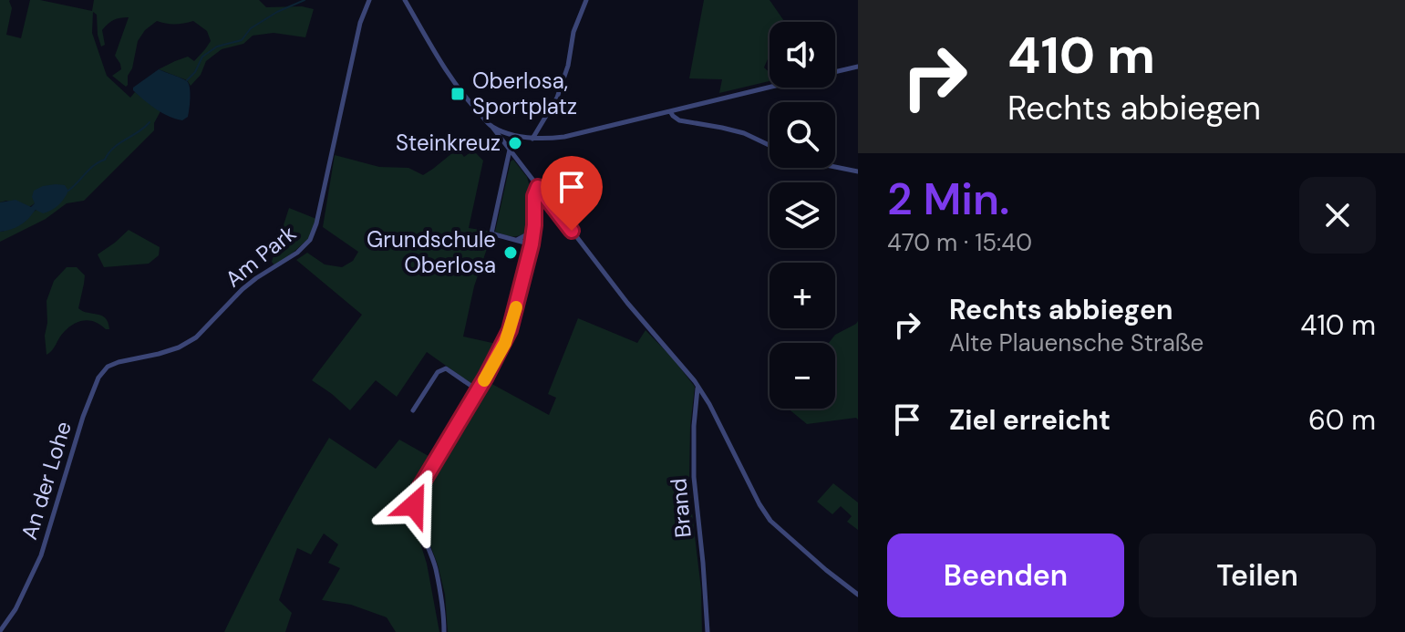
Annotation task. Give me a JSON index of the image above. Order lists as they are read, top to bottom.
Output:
{
  "streets": {
    "street": ["Am Park", "An der Lohe", "Brand"]
  },
  "crossings": [
    ["Am Park", "An der Lohe"]
  ],
  "places": {
    "transit": ["Oberlosa, Sportplatz"],
    "other": ["Steinkreuz", "Grundschule Oberlosa"]
  },
  "page": {
    "turn": ["410 m", "Rechts abbiegen"],
    "map_buttons": ["+", "−"],
    "heading": ["2 Min.", "470 m · 15:40"],
    "list": [
      {
        "name": "Rechts abbiegen",
        "note": "Alte Plauensche Straße",
        "value": "410 m"
      },
      {
        "name": "Ziel erreicht",
        "value": "60 m"
      }
    ],
    "buttons": ["Beenden", "Teilen"]
  }
}
